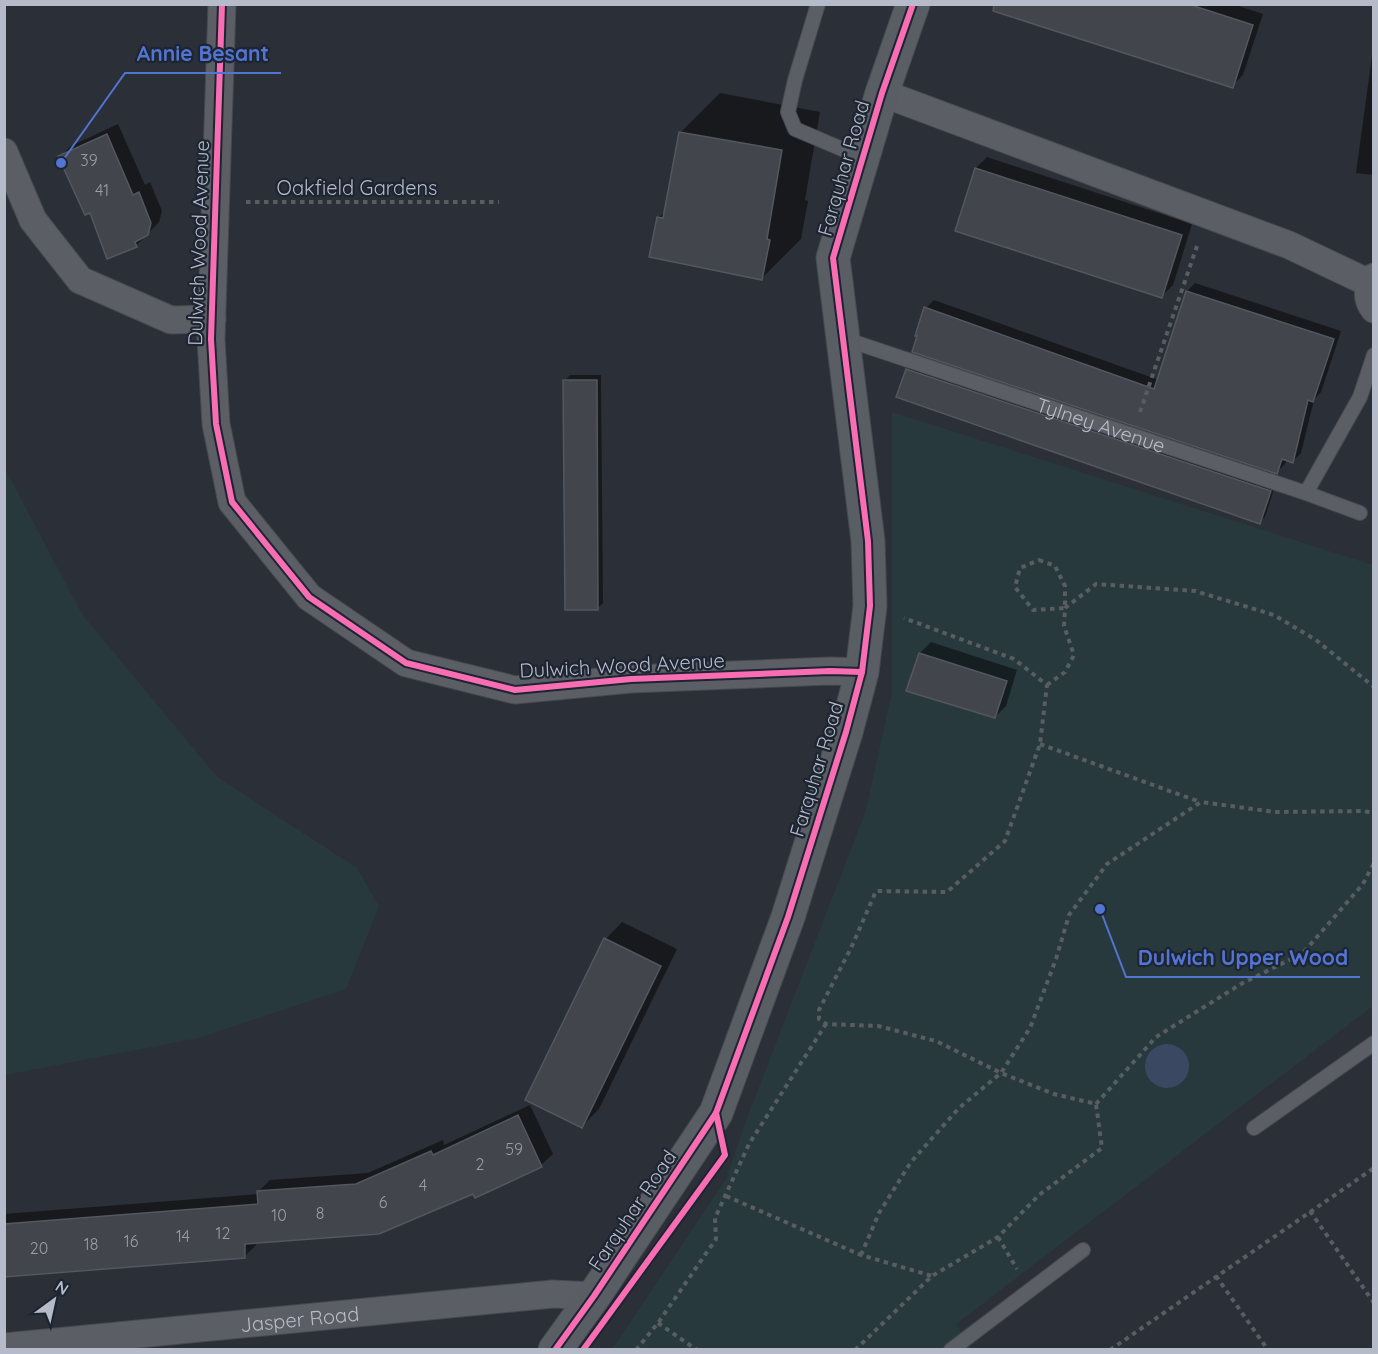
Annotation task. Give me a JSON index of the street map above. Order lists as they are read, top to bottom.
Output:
{
  "streets": {
    "street": ["Farquhar Road", "Dulwich Wood Avenue", "Jasper Road"],
    "lane": ["Tylney Avenue"],
    "path": ["Oakfield Gardens"]
  },
  "crossings": [
    ["Farquhar Road", "Dulwich Wood Avenue"],
    ["Farquhar Road", "Tylney Avenue"],
    ["Farquhar Road", "Jasper Road"],
    ["Oakfield Gardens", "Dulwich Wood Avenue"]
  ],
  "places": ["Annie Besant", "Dulwich Upper Wood"],
  "house_numbers": [
    "39",
    "41",
    "59",
    "2",
    "4",
    "6",
    "8",
    "10",
    "12",
    "14",
    "16",
    "18",
    "20"
  ],
  "north": "top right"
}
